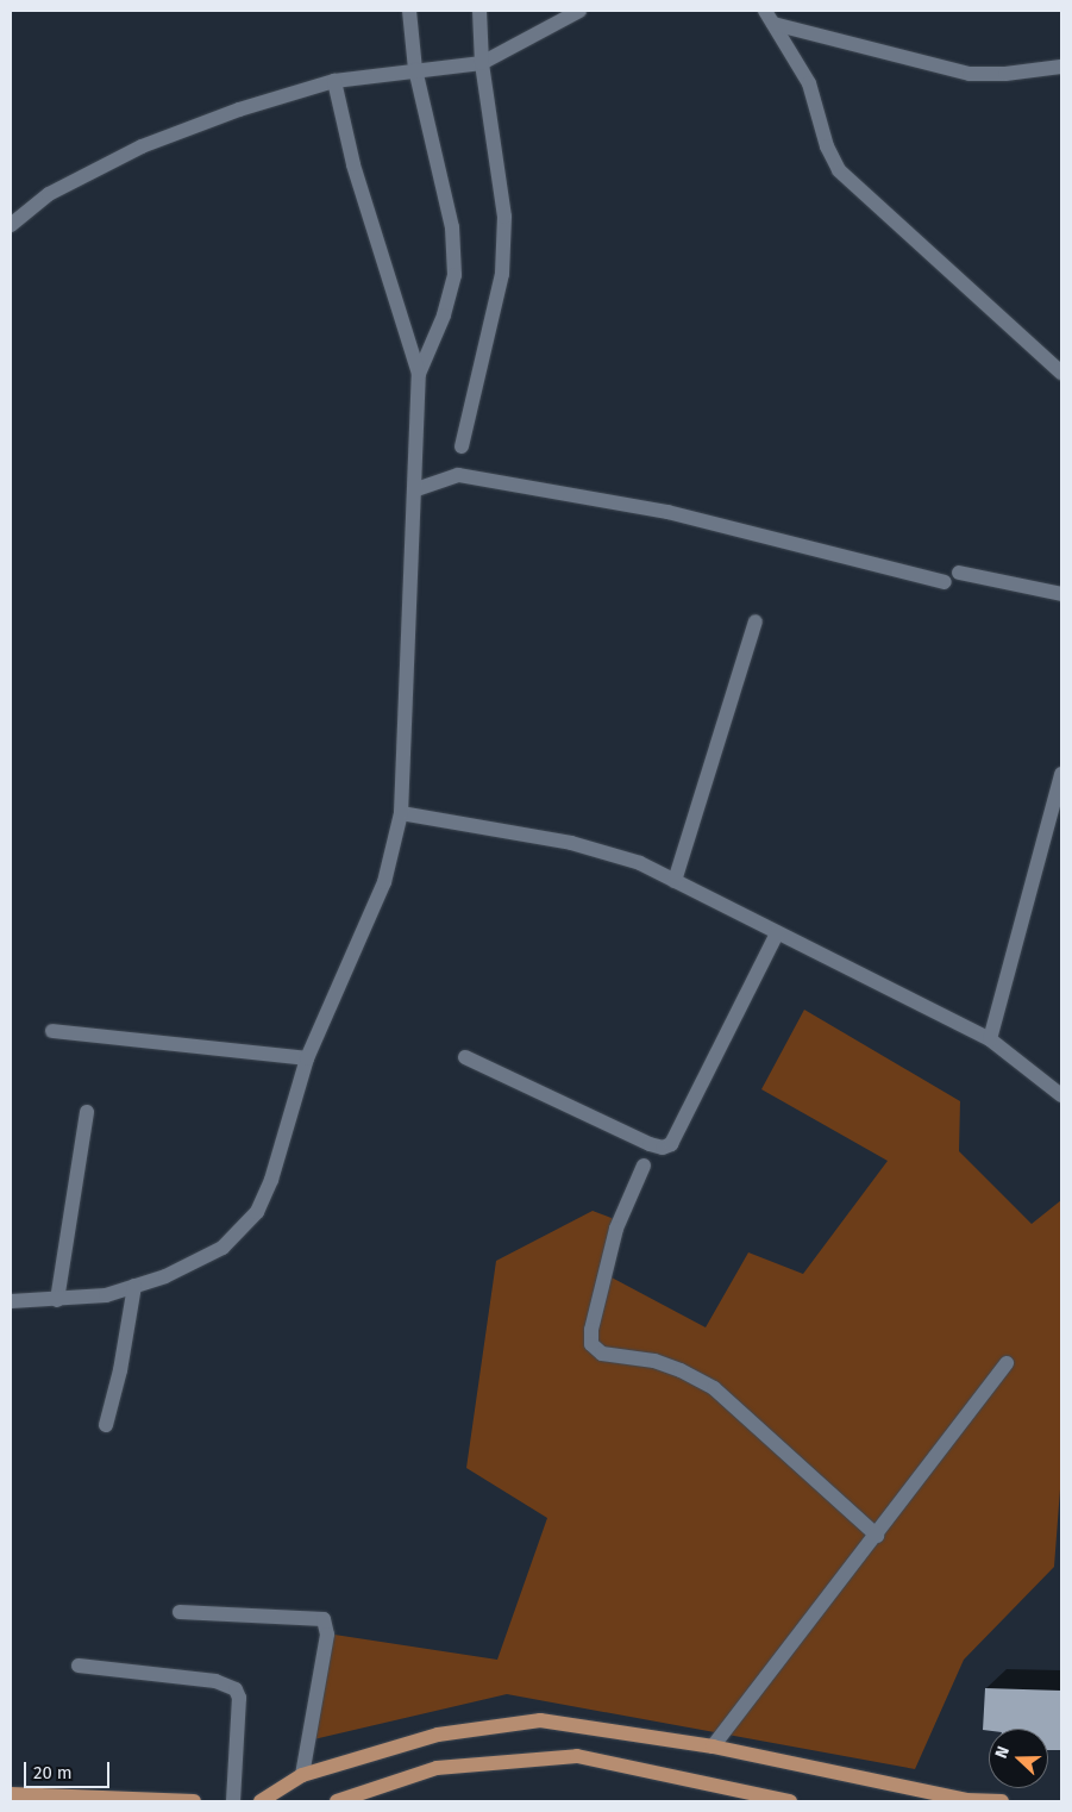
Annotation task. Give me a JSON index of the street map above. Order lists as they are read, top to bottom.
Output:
{
  "scale_bar": "20 m",
  "north": "left"
}
